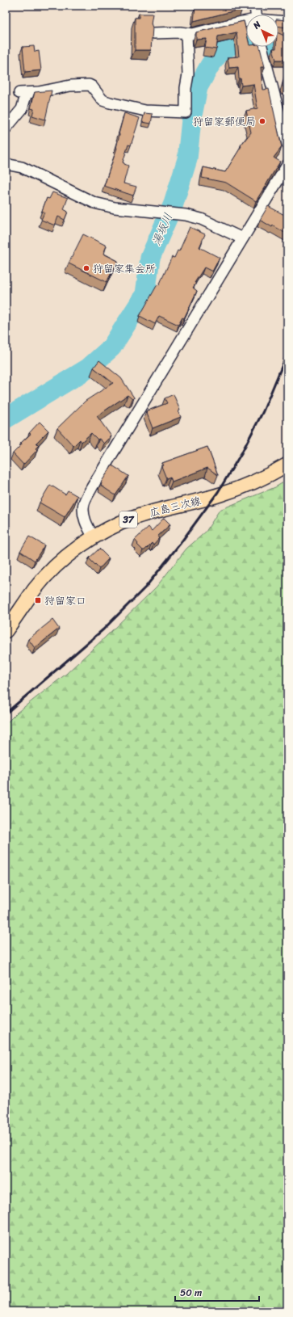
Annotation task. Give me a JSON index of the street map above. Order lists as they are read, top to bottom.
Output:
{
  "streets": {
    "main road": ["広島三次線", "37"]
  },
  "water": ["湯坂川"],
  "places": {
    "other": ["狩留家郵便局", "狩留家集会所"],
    "transit": ["狩留家口"]
  },
  "scale_bar": "50 m",
  "north": "top left"
}
